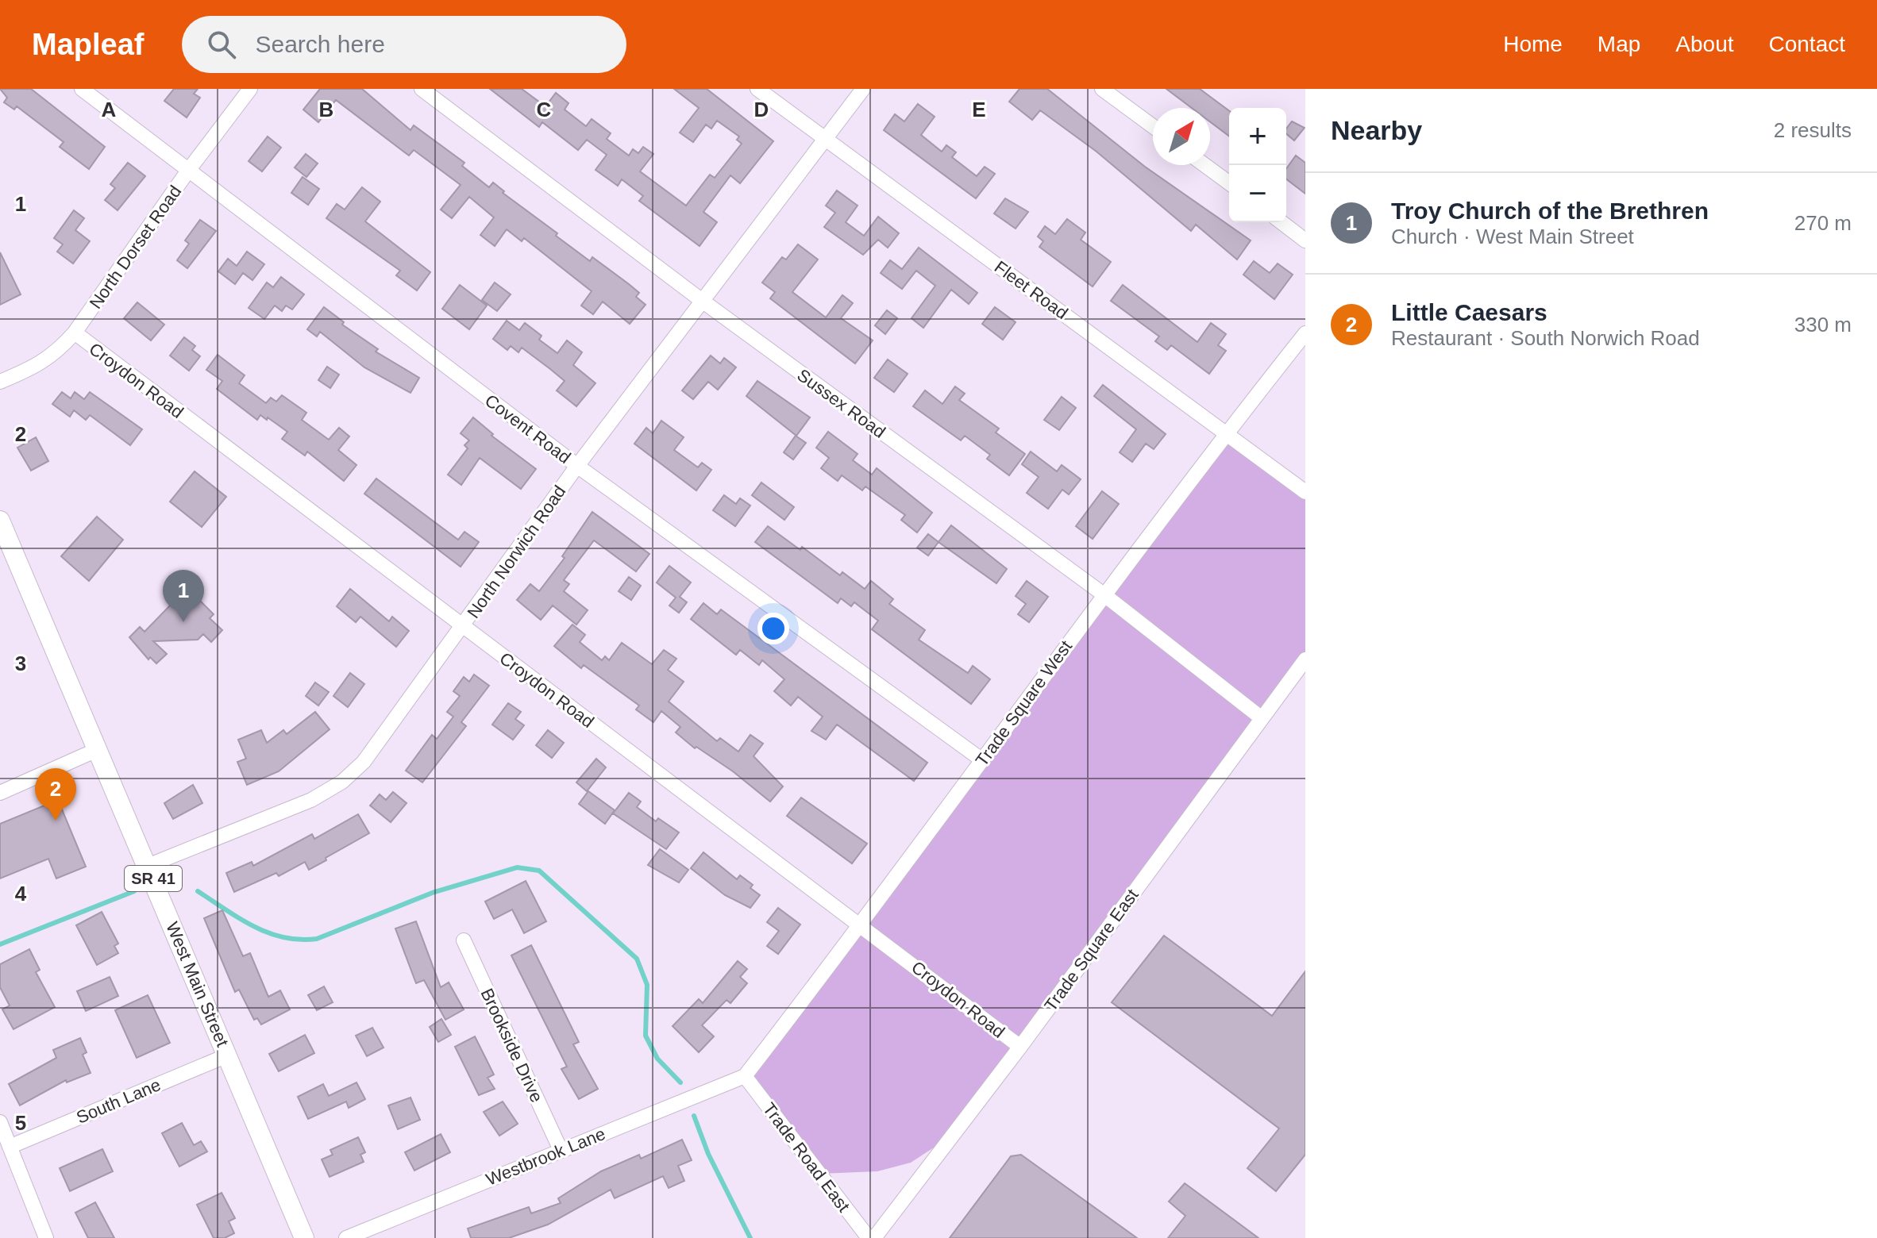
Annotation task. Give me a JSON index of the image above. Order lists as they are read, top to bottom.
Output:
{
  "streets": {
    "main road": ["SR 41", "West Main Street"],
    "street": [
      "North Dorset Road",
      "Fleet Road",
      "Croydon Road",
      "Sussex Road",
      "Covent Road",
      "North Norwich Road",
      "Trade Square West",
      "Trade Square East",
      "Brookside Drive",
      "South Lane",
      "Westbrook Lane",
      "Trade Road East"
    ]
  },
  "crossings": [
    ["North Dorset Road", "Croydon Road"],
    ["North Dorset Road", "Covent Road"],
    ["Fleet Road", "North Norwich Road"],
    ["Fleet Road", "Trade Square West"],
    ["Croydon Road", "North Norwich Road"],
    ["Croydon Road", "Trade Square West"],
    ["Croydon Road", "Trade Square East"],
    ["Sussex Road", "North Norwich Road"],
    ["Sussex Road", "Trade Square West"],
    ["Sussex Road", "Trade Square East"],
    ["Covent Road", "North Norwich Road"],
    ["Covent Road", "Trade Square West"],
    ["North Norwich Road", "West Main Street"],
    ["Trade Square West", "Westbrook Lane"],
    ["Trade Square West", "Trade Road East"],
    ["West Main Street", "South Lane"],
    ["Brookside Drive", "Westbrook Lane"],
    ["Westbrook Lane", "Trade Road East"]
  ],
  "north": "top right",
  "page": {
    "header": "Mapleaf",
    "search": "Search here",
    "nav": [
      "Home",
      "Map",
      "About",
      "Contact"
    ],
    "heading": ["Nearby", "2 results"],
    "map_buttons": ["+", "−"],
    "list": [
      {
        "mark": "1",
        "name": "Troy Church of the Brethren",
        "note": "Church · West Main Street",
        "value": "270 m"
      },
      {
        "mark": "2",
        "name": "Little Caesars",
        "note": "Restaurant · South Norwich Road",
        "value": "330 m"
      }
    ],
    "pins": ["1", "2"]
  },
  "grid": {
    "columns": [
      "A",
      "B",
      "C",
      "D",
      "E"
    ],
    "rows": [
      "1",
      "2",
      "3",
      "4",
      "5"
    ]
  }
}
